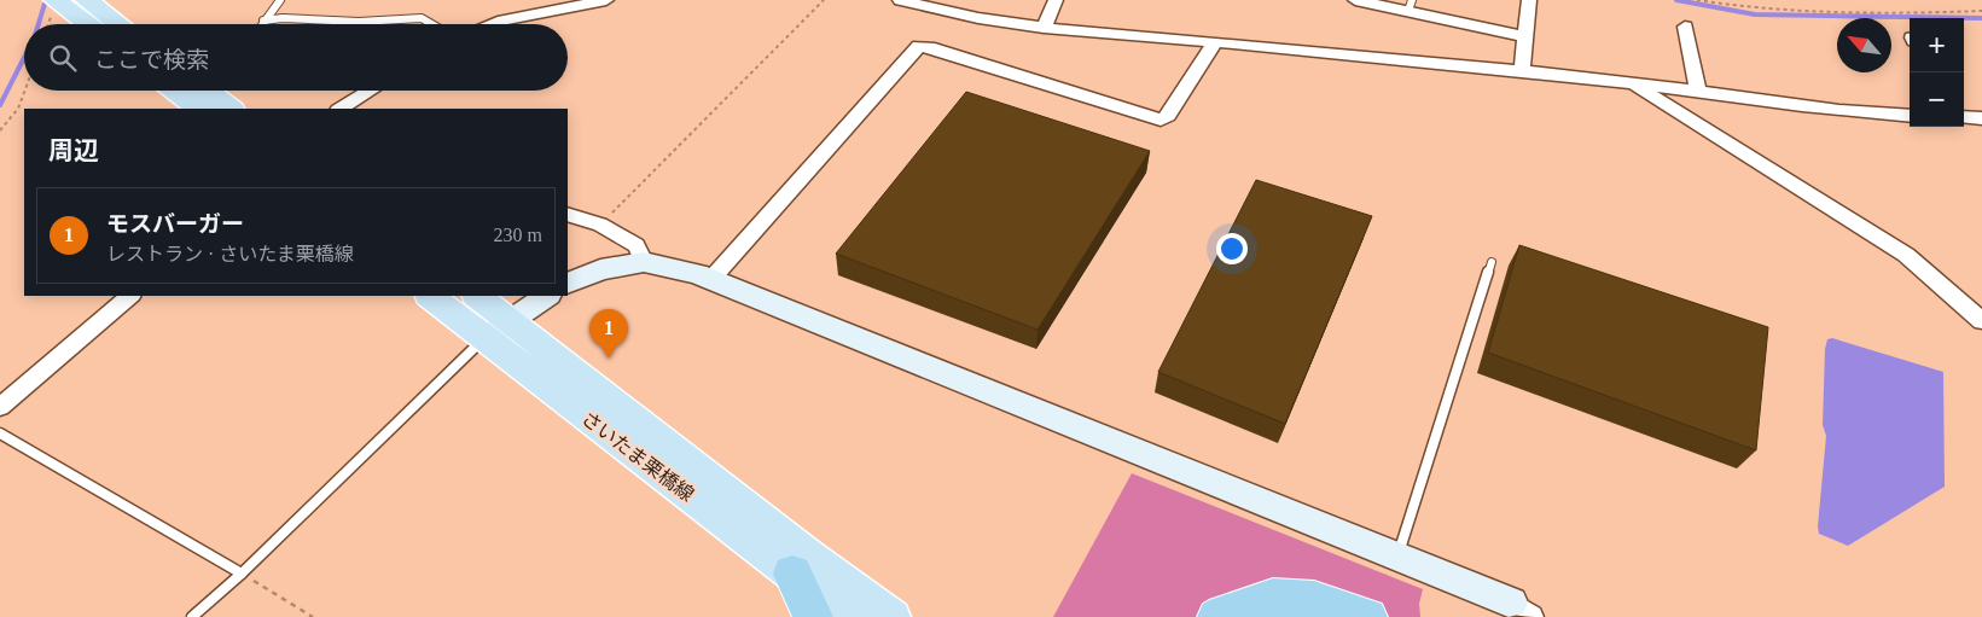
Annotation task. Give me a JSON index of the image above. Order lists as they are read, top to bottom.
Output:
{
  "streets": {
    "main road": ["さいたま栗橋線"]
  },
  "north": "top left",
  "page": {
    "map_buttons": ["+", "−"],
    "search": "ここで検索",
    "heading": "周辺",
    "list": [
      {
        "mark": "1",
        "name": "モスバーガー",
        "note": "レストラン · さいたま栗橋線",
        "value": "230 m"
      }
    ],
    "pins": "1"
  }
}
